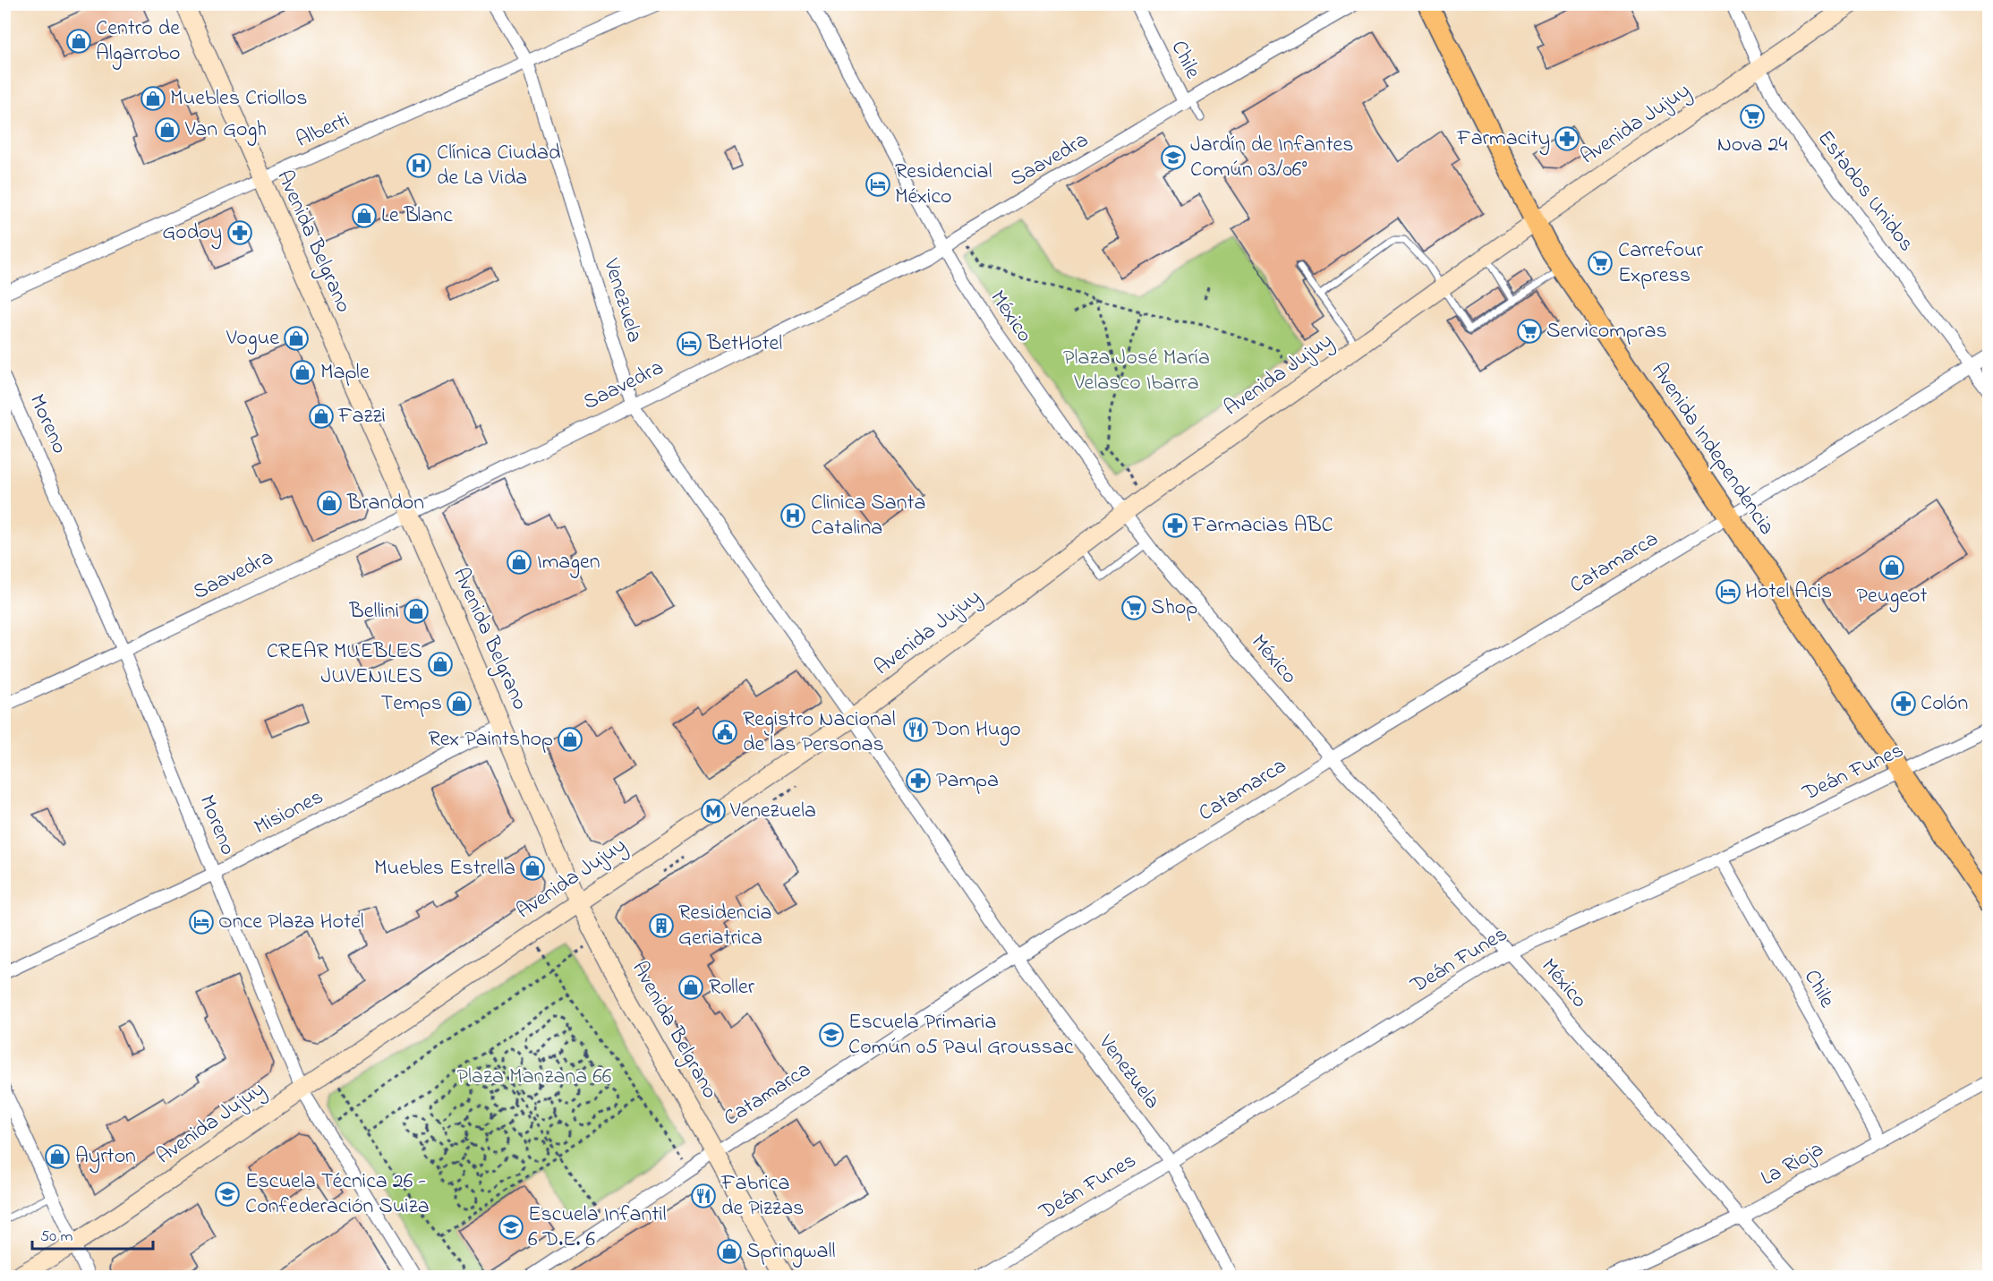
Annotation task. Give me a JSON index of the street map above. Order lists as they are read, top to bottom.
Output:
{
  "streets": {
    "main road": ["Avenida Jujuy", "Avenida Belgrano", "Avenida Independencia"],
    "street": [
      "Chile",
      "Alberti",
      "Saavedra",
      "Estados Unidos",
      "Venezuela",
      "México",
      "Moreno",
      "Catamarca",
      "Deán Funes",
      "Misiones",
      "La Rioja"
    ]
  },
  "crossings": [
    ["Chile", "Saavedra"],
    ["Chile", "Deán Funes"],
    ["Chile", "La Rioja"],
    ["Avenida Jujuy", "Estados Unidos"],
    ["Avenida Jujuy", "Avenida Belgrano"],
    ["Avenida Jujuy", "Venezuela"],
    ["Avenida Jujuy", "México"],
    ["Avenida Jujuy", "Moreno"],
    ["Avenida Jujuy", "Avenida Independencia"],
    ["Alberti", "Avenida Belgrano"],
    ["Alberti", "Venezuela"],
    ["Saavedra", "Avenida Belgrano"],
    ["Saavedra", "Venezuela"],
    ["Saavedra", "México"],
    ["Saavedra", "Moreno"],
    ["Estados Unidos", "Catamarca"],
    ["Avenida Belgrano", "Catamarca"],
    ["Avenida Belgrano", "Misiones"],
    ["Venezuela", "Catamarca"],
    ["Venezuela", "Deán Funes"],
    ["México", "Catamarca"],
    ["México", "Deán Funes"],
    ["México", "La Rioja"],
    ["Moreno", "Misiones"],
    ["Avenida Independencia", "Catamarca"],
    ["Avenida Independencia", "Deán Funes"]
  ],
  "parks": ["Plaza José María Velasco Ibarra", "Plaza Manzana 66"],
  "places": {
    "shop": [
      "Centro de Algarrobo",
      "Muebles Criollos",
      "Van Gogh",
      "Le Blanc",
      "Vogue",
      "Maple",
      "Fazzi",
      "Brandon",
      "Imagen",
      "Peugeot",
      "Bellini",
      "CREAR MUEBLES JUVENILES",
      "Temps",
      "Rex Paintshop",
      "Muebles Estrella",
      "Roller",
      "Ayrton",
      "Springwall"
    ],
    "supermarket": [
      "Nova 24",
      "Carrefour Express",
      "Servicompras",
      "Shop"
    ],
    "pharmacy": [
      "Farmacity",
      "Godoy",
      "Farmacias ABC",
      "Colón",
      "Pampa"
    ],
    "school or university": [
      "Jardín de Infantes Común 03/06°",
      "Escuela Primaria Común 05 Paul Groussac",
      "Escuela Técnica 26 - Confederación Suiza",
      "Escuela Infantil 6 D.E. 6"
    ],
    "hospital": ["Clínica Ciudad de La Vida", "Clinica Santa Catalina"],
    "hotel": [
      "Residencial México",
      "BetHotel",
      "Hotel Acis",
      "Once Plaza Hotel"
    ],
    "restaurant": ["Don Hugo", "Fabrica de Pizzas"],
    "public building": ["Registro Nacional de las Personas"],
    "metro station": ["Venezuela"],
    "building": ["Residencia Geriatrica"]
  },
  "scale_bar": "50 m"
}
